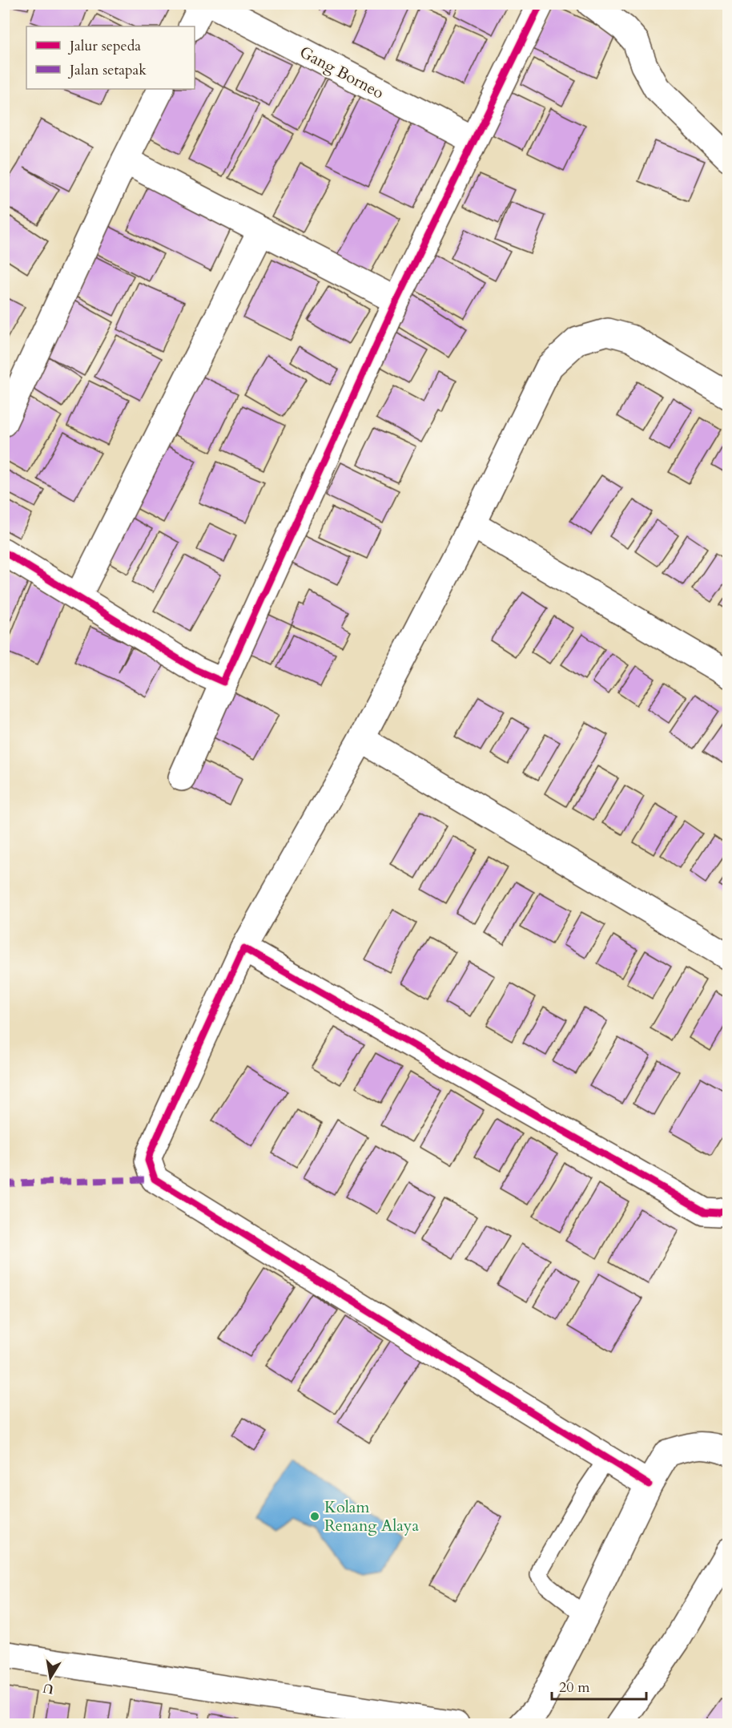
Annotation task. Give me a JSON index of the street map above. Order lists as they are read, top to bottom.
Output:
{
  "streets": {
    "street": ["Gang Borneo"]
  },
  "places": ["Kolam Renang Alaya"],
  "legend": ["Jalur sepeda", "Jalan setapak"],
  "scale_bar": "20 m",
  "north": "bottom"
}
